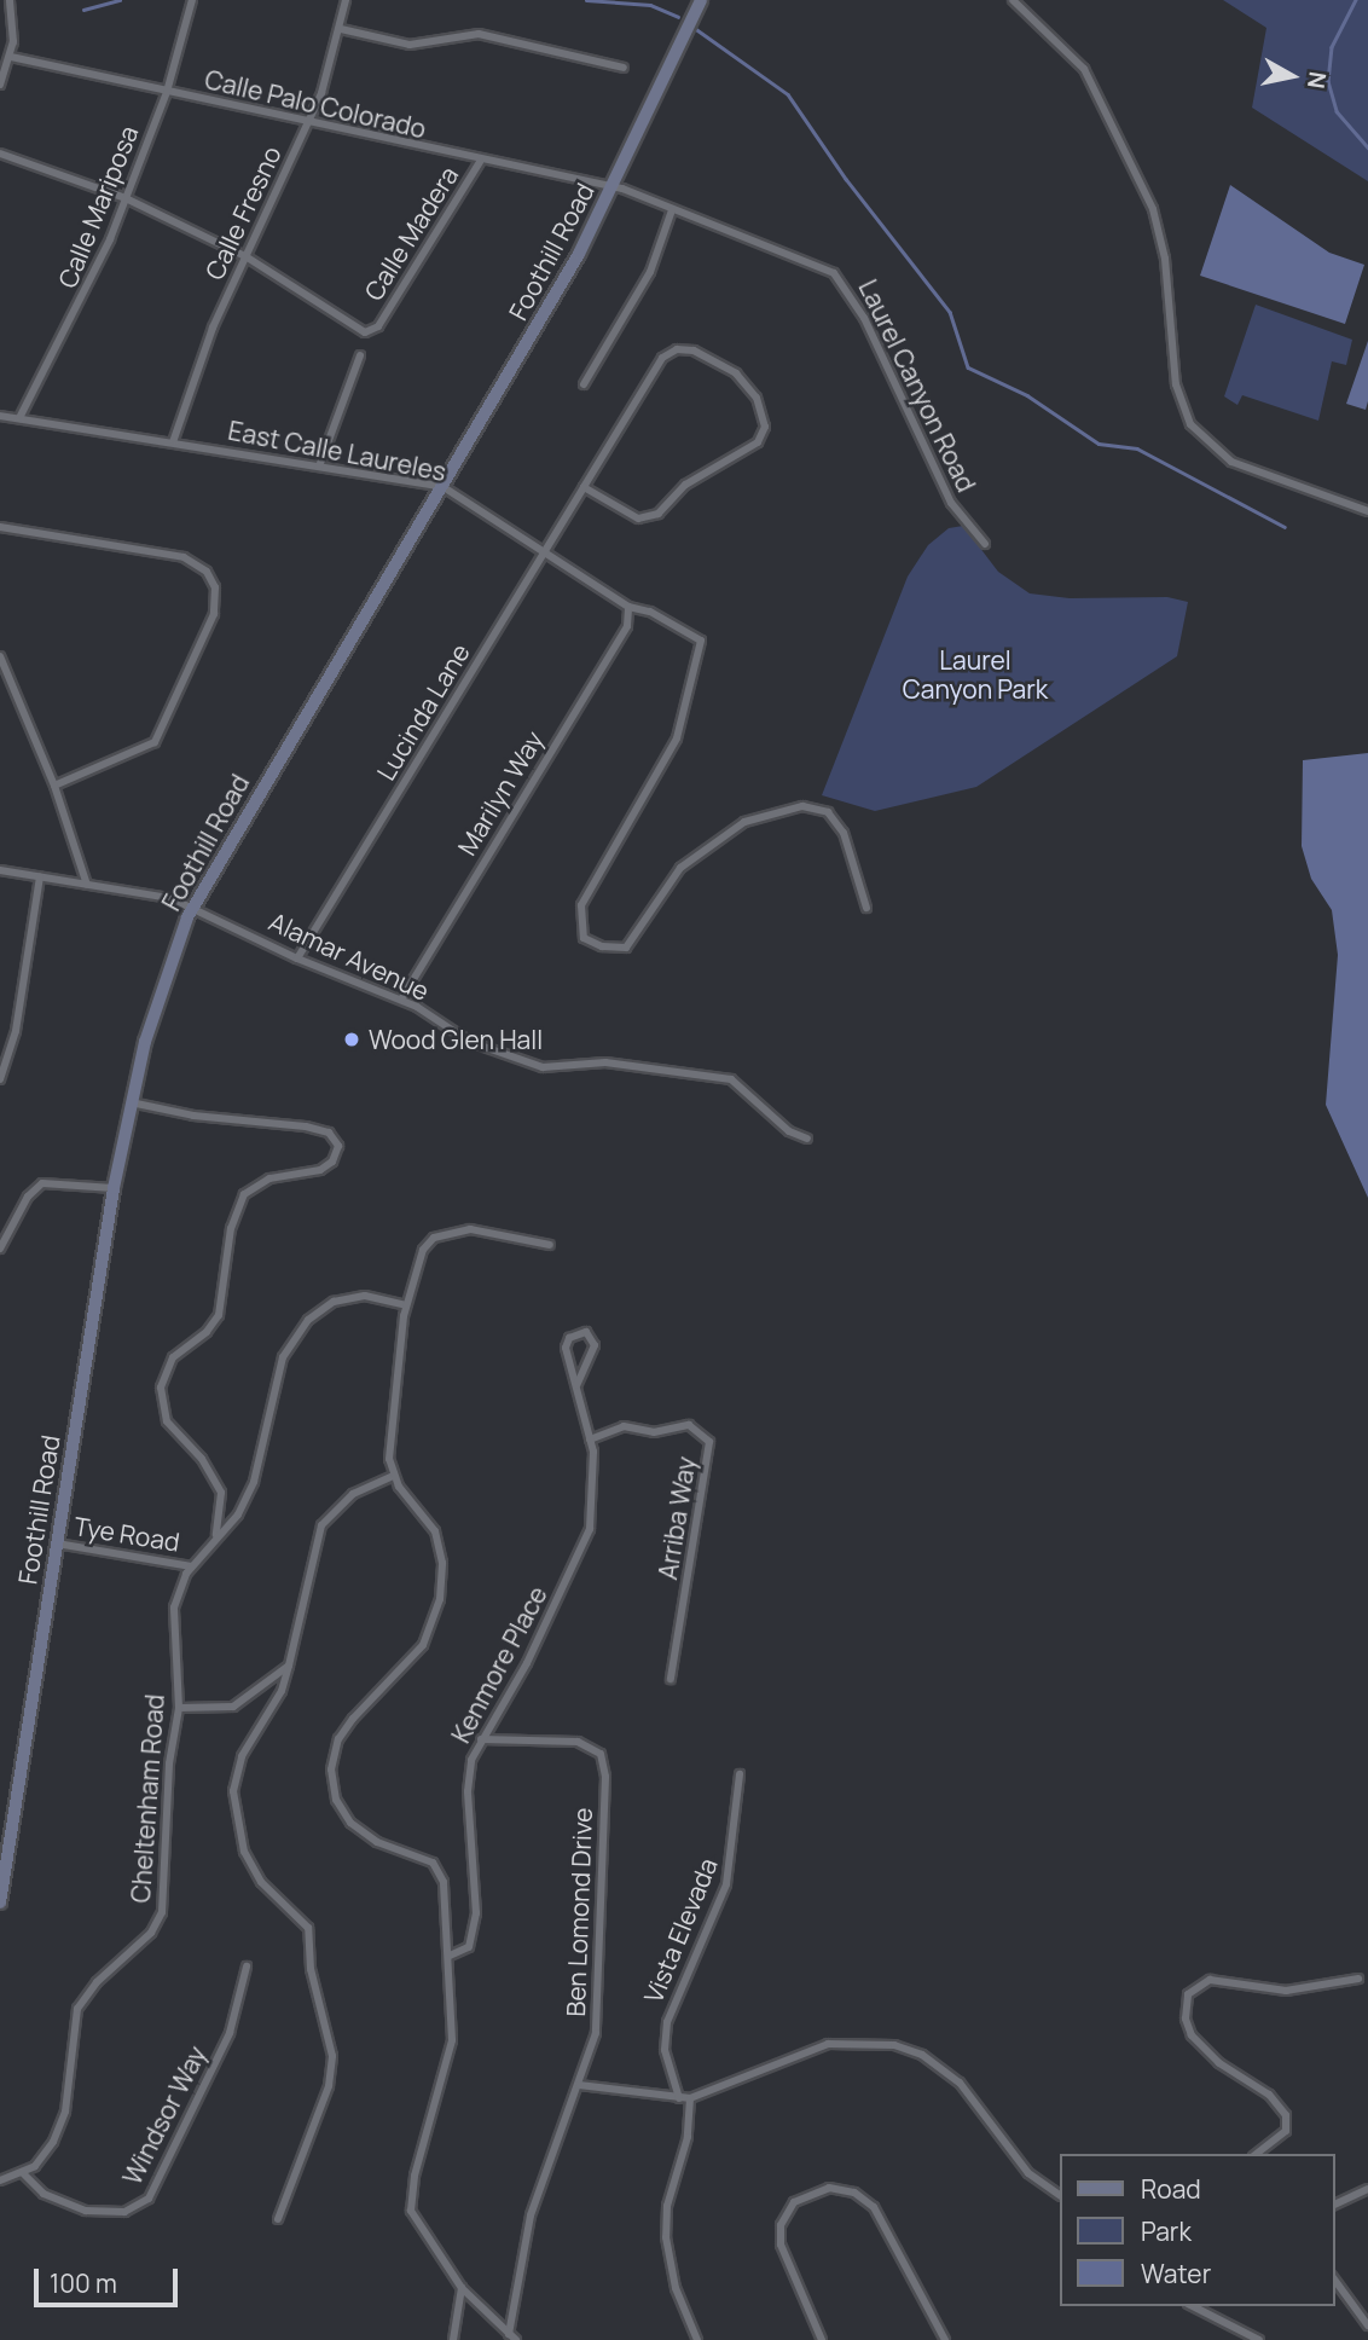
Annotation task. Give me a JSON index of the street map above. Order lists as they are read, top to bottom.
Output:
{
  "streets": {
    "main road": ["Foothill Road"],
    "street": [
      "Calle Palo Colorado",
      "Calle Mariposa",
      "Calle Fresno",
      "Calle Madera",
      "Laurel Canyon Road",
      "East Calle Laureles",
      "Lucinda Lane",
      "Marilyn Way",
      "Alamar Avenue",
      "Arriba Way",
      "Tye Road",
      "Kenmore Place",
      "Cheltenham Road",
      "Ben Lomond Drive",
      "Vista Elevada",
      "Windsor Way"
    ]
  },
  "crossings": [
    ["Calle Palo Colorado", "Calle Mariposa"],
    ["Calle Palo Colorado", "Calle Fresno"],
    ["Calle Palo Colorado", "Calle Madera"],
    ["Calle Palo Colorado", "Foothill Road"],
    ["Calle Palo Colorado", "Laurel Canyon Road"],
    ["Calle Mariposa", "East Calle Laureles"],
    ["Calle Fresno", "Calle Madera"],
    ["Calle Fresno", "East Calle Laureles"],
    ["Foothill Road", "Laurel Canyon Road"],
    ["Foothill Road", "East Calle Laureles"],
    ["Foothill Road", "Alamar Avenue"],
    ["Foothill Road", "Tye Road"],
    ["East Calle Laureles", "Lucinda Lane"],
    ["East Calle Laureles", "Marilyn Way"],
    ["Lucinda Lane", "Alamar Avenue"],
    ["Marilyn Way", "Alamar Avenue"],
    ["Arriba Way", "Kenmore Place"],
    ["Tye Road", "Cheltenham Road"],
    ["Kenmore Place", "Ben Lomond Drive"],
    ["Cheltenham Road", "Windsor Way"]
  ],
  "parks": ["Laurel Canyon Park"],
  "places": ["Wood Glen Hall"],
  "legend": ["Road", "Park", "Water"],
  "scale_bar": "100 m",
  "north": "right"
}
